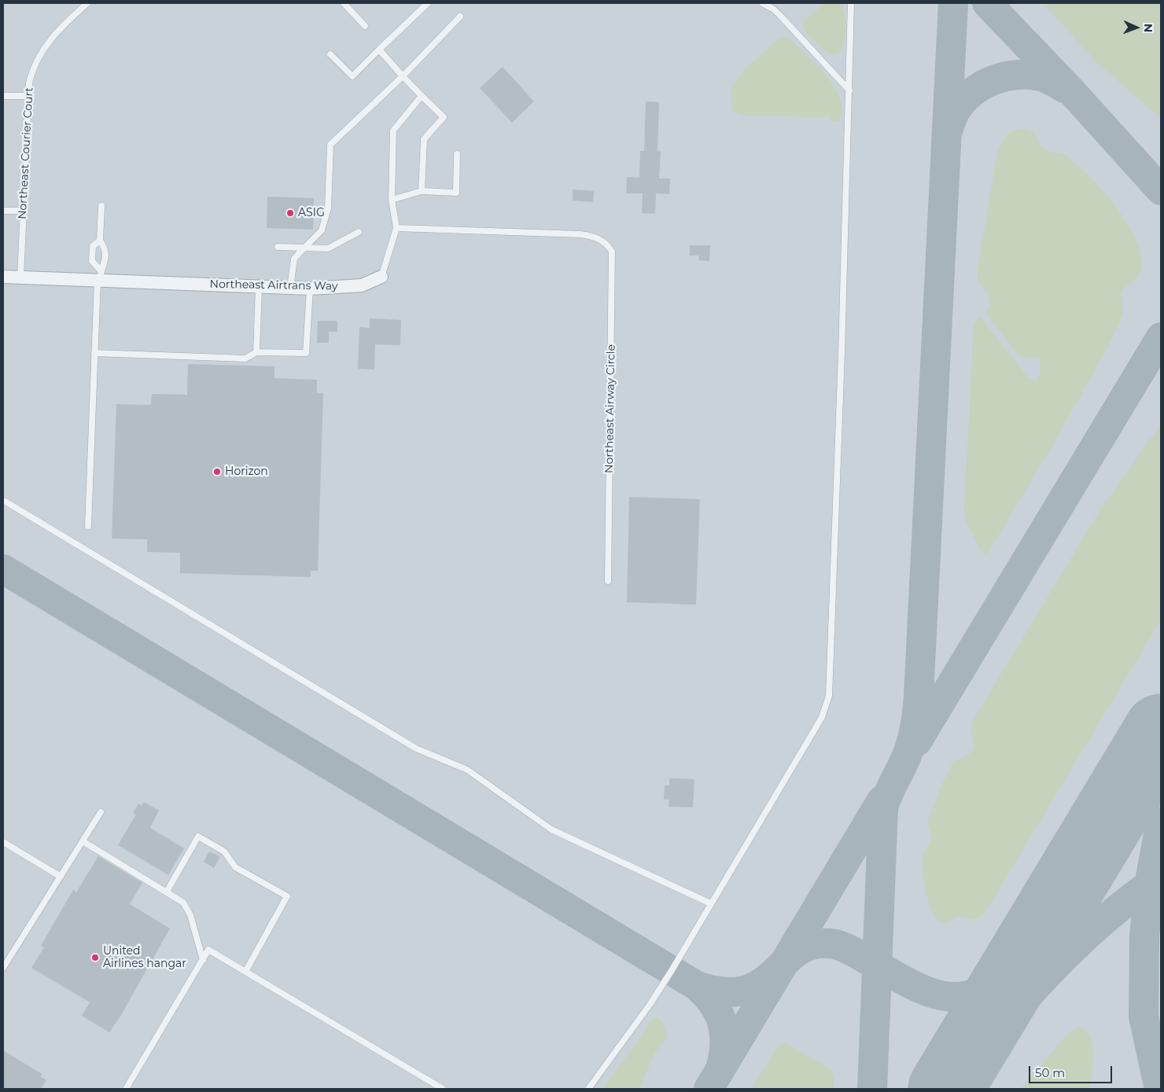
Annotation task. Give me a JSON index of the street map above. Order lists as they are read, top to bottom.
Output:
{
  "streets": {
    "street": ["Northeast Airtrans Way"],
    "lane": ["Northeast Courier Court", "Northeast Airway Circle"]
  },
  "crossings": [
    ["Northeast Courier Court", "Northeast Airtrans Way"],
    ["Northeast Airtrans Way", "Northeast Airway Circle"]
  ],
  "places": ["ASIG", "Horizon", "United Airlines hangar"],
  "scale_bar": "50 m",
  "north": "right"
}
